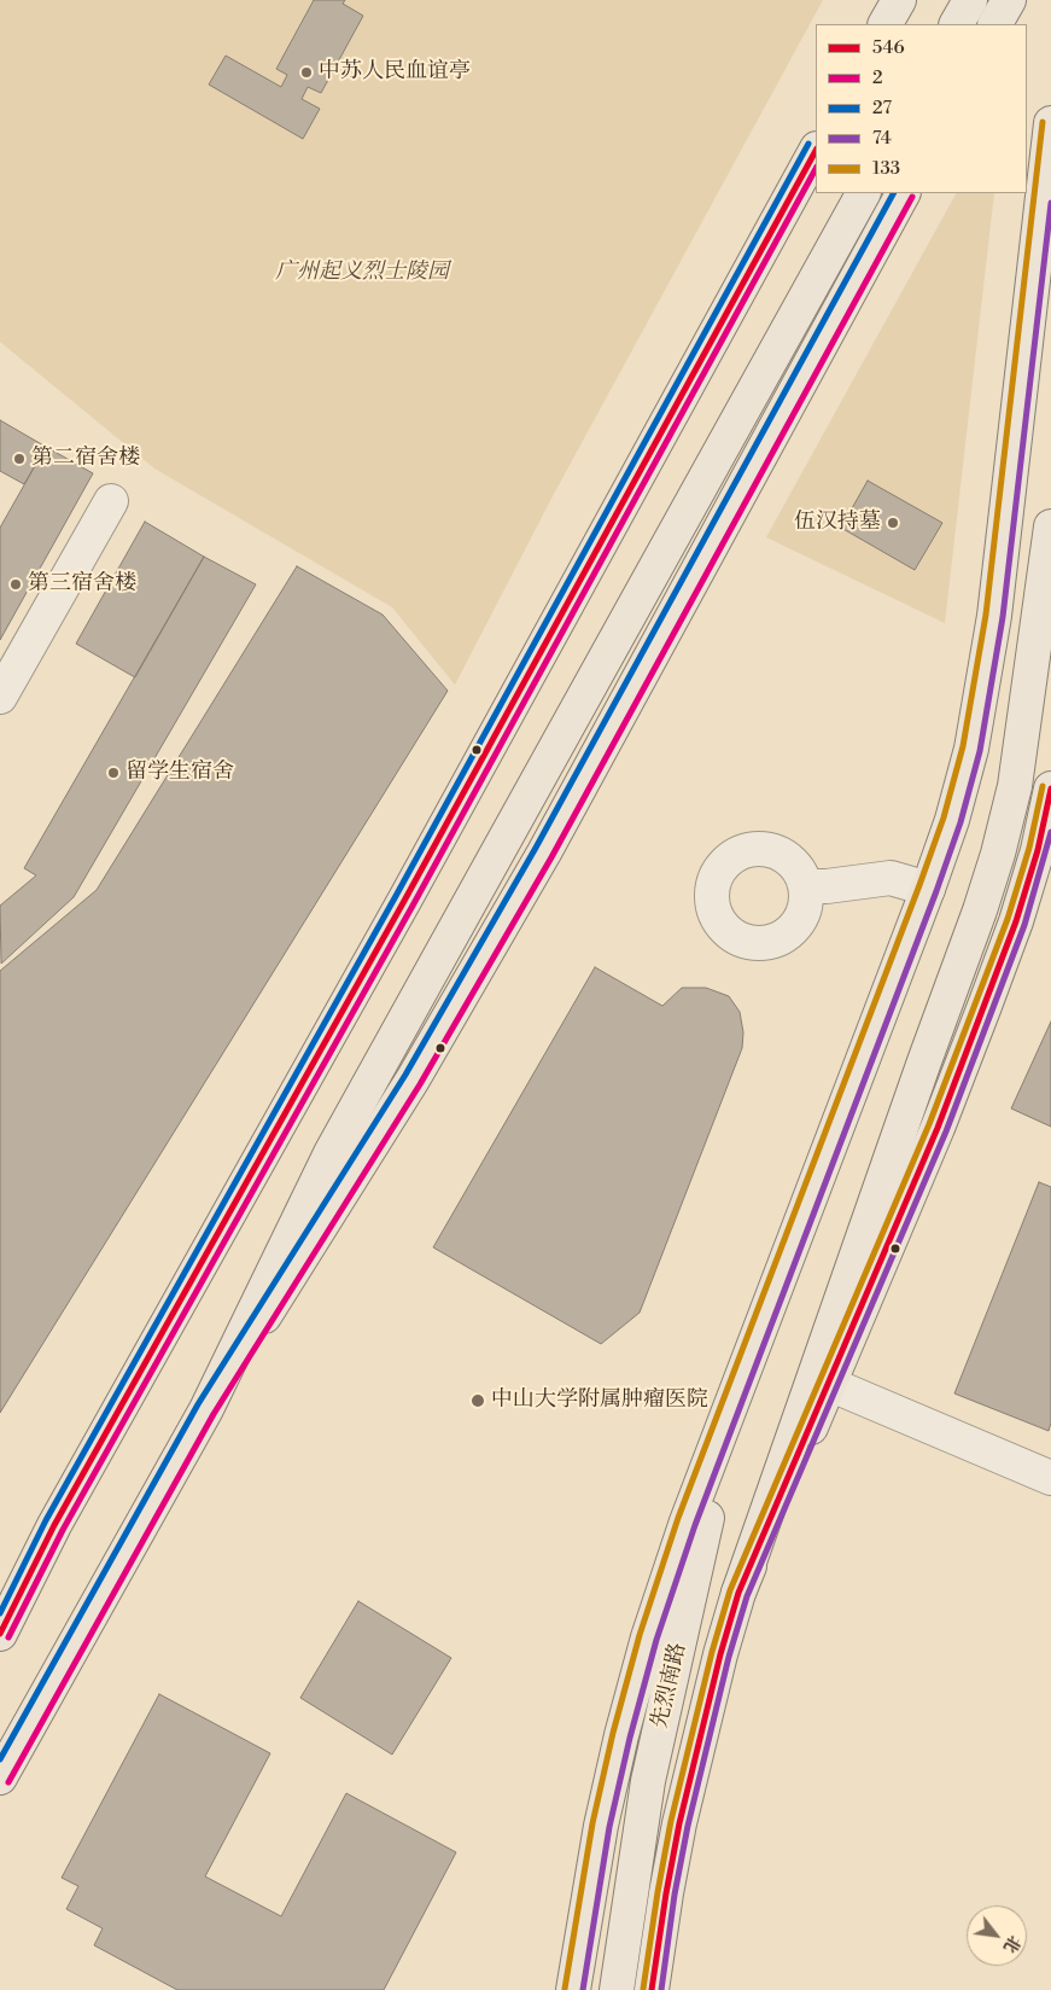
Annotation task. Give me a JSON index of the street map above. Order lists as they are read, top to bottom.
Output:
{
  "streets": {
    "main road": ["先烈南路"]
  },
  "parks": ["广州起义烈士陵园"],
  "places": [
    "中苏人民血谊亭",
    "第二宿舍楼",
    "伍汉持墓",
    "第三宿舍楼",
    "留学生宿舍",
    "中山大学附属肿瘤医院"
  ],
  "lines": [
    "transit line 133",
    "transit line 27",
    "transit line 546",
    "transit line 2",
    "transit line 74"
  ],
  "legend": [
    "546",
    "2",
    "27",
    "74",
    "133"
  ],
  "north": "bottom right"
}
